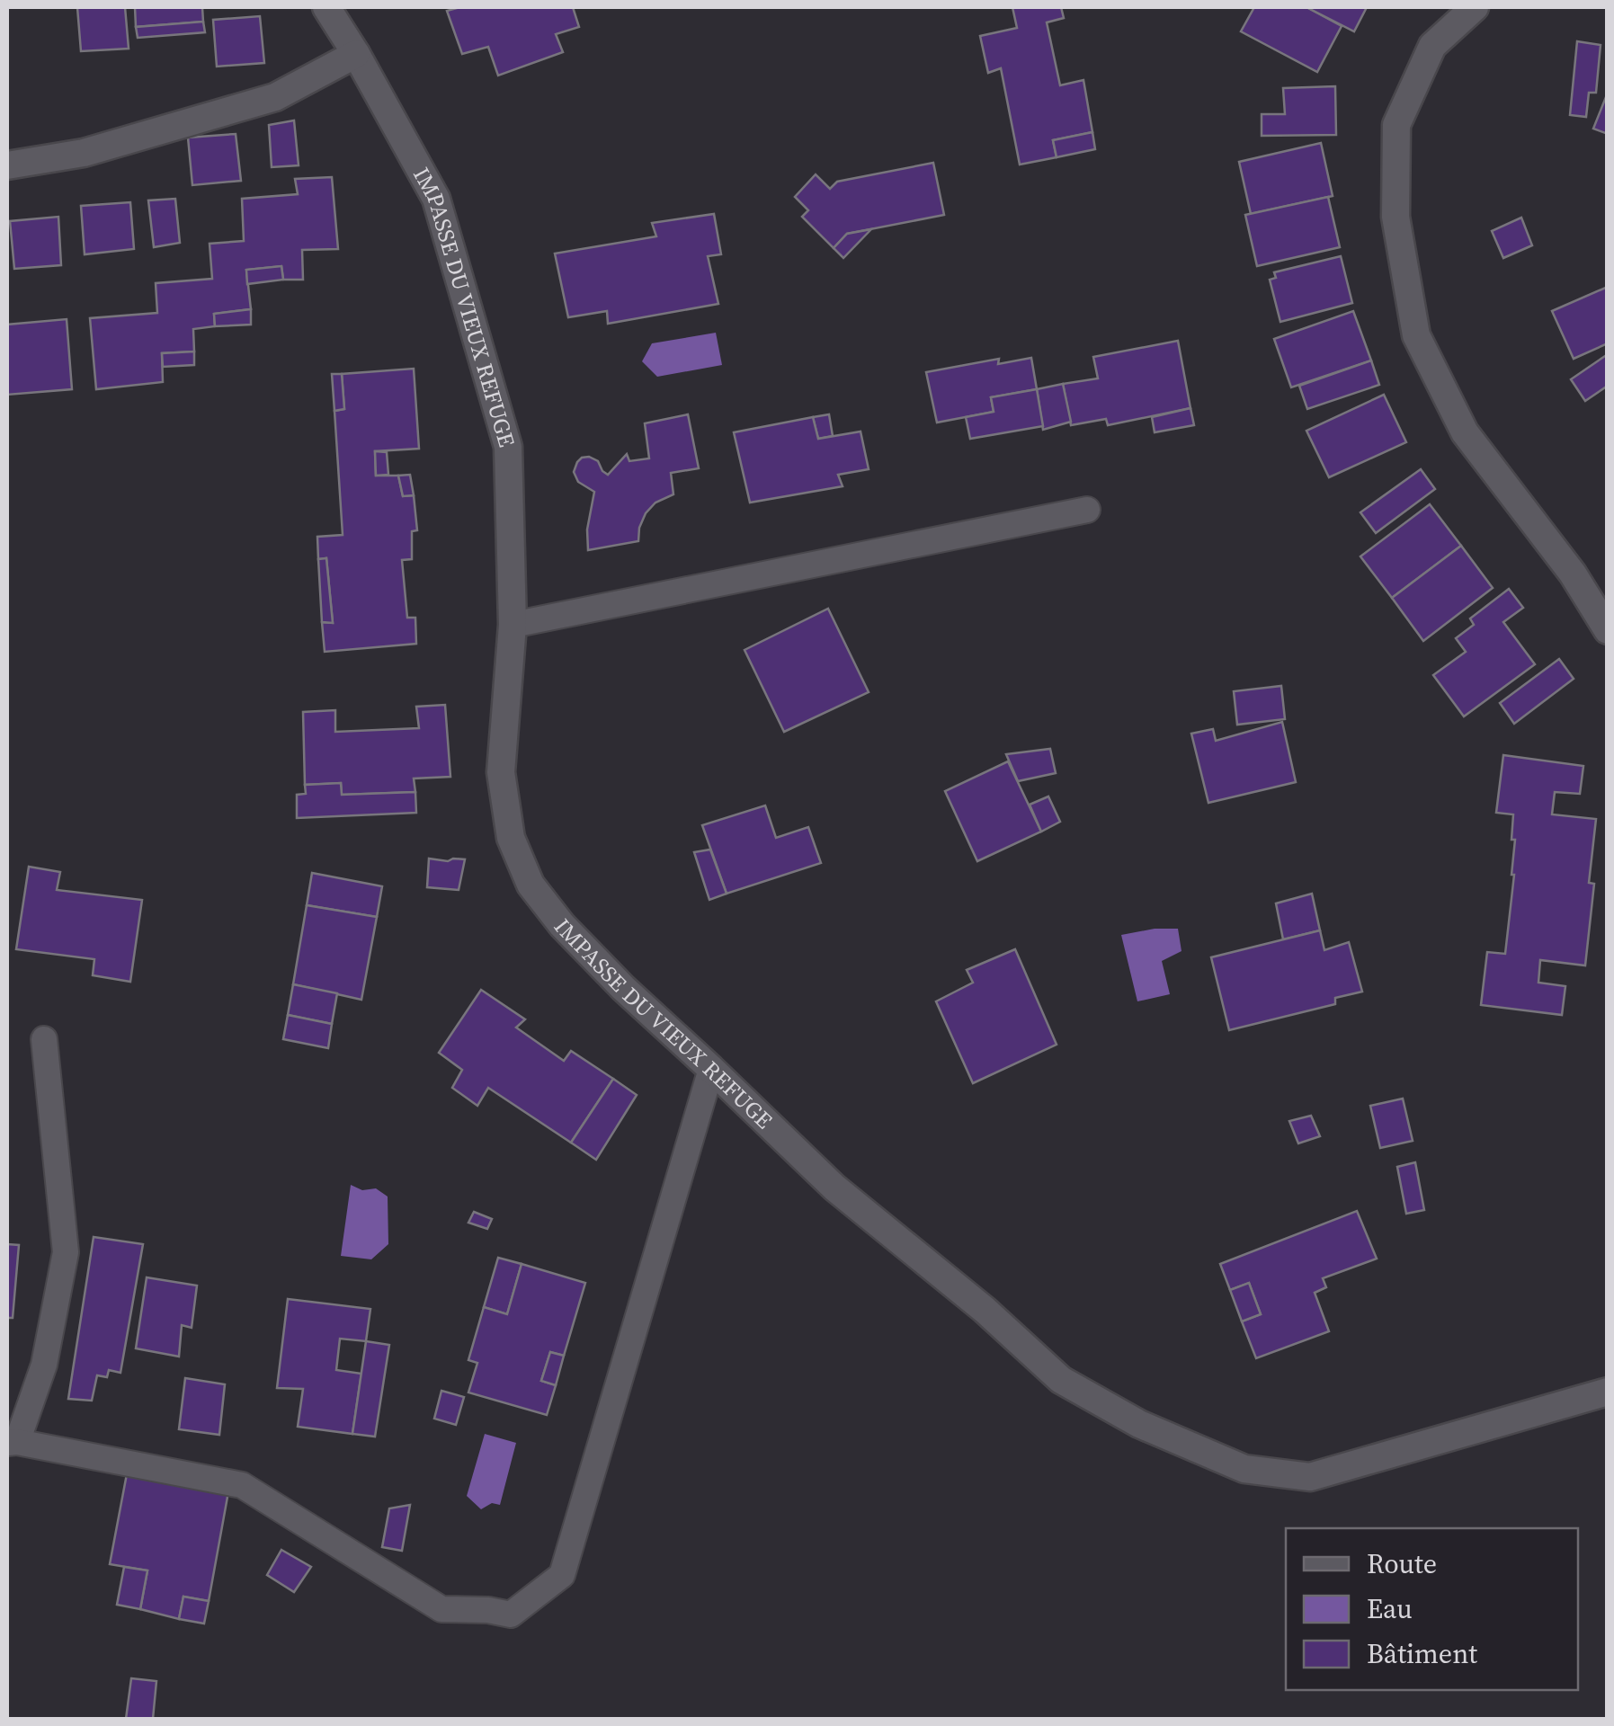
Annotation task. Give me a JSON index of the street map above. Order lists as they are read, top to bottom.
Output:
{
  "streets": {
    "street": ["IMPASSE DU VIEUX REFUGE"]
  },
  "legend": ["Route", "Eau", "Bâtiment"]
}
